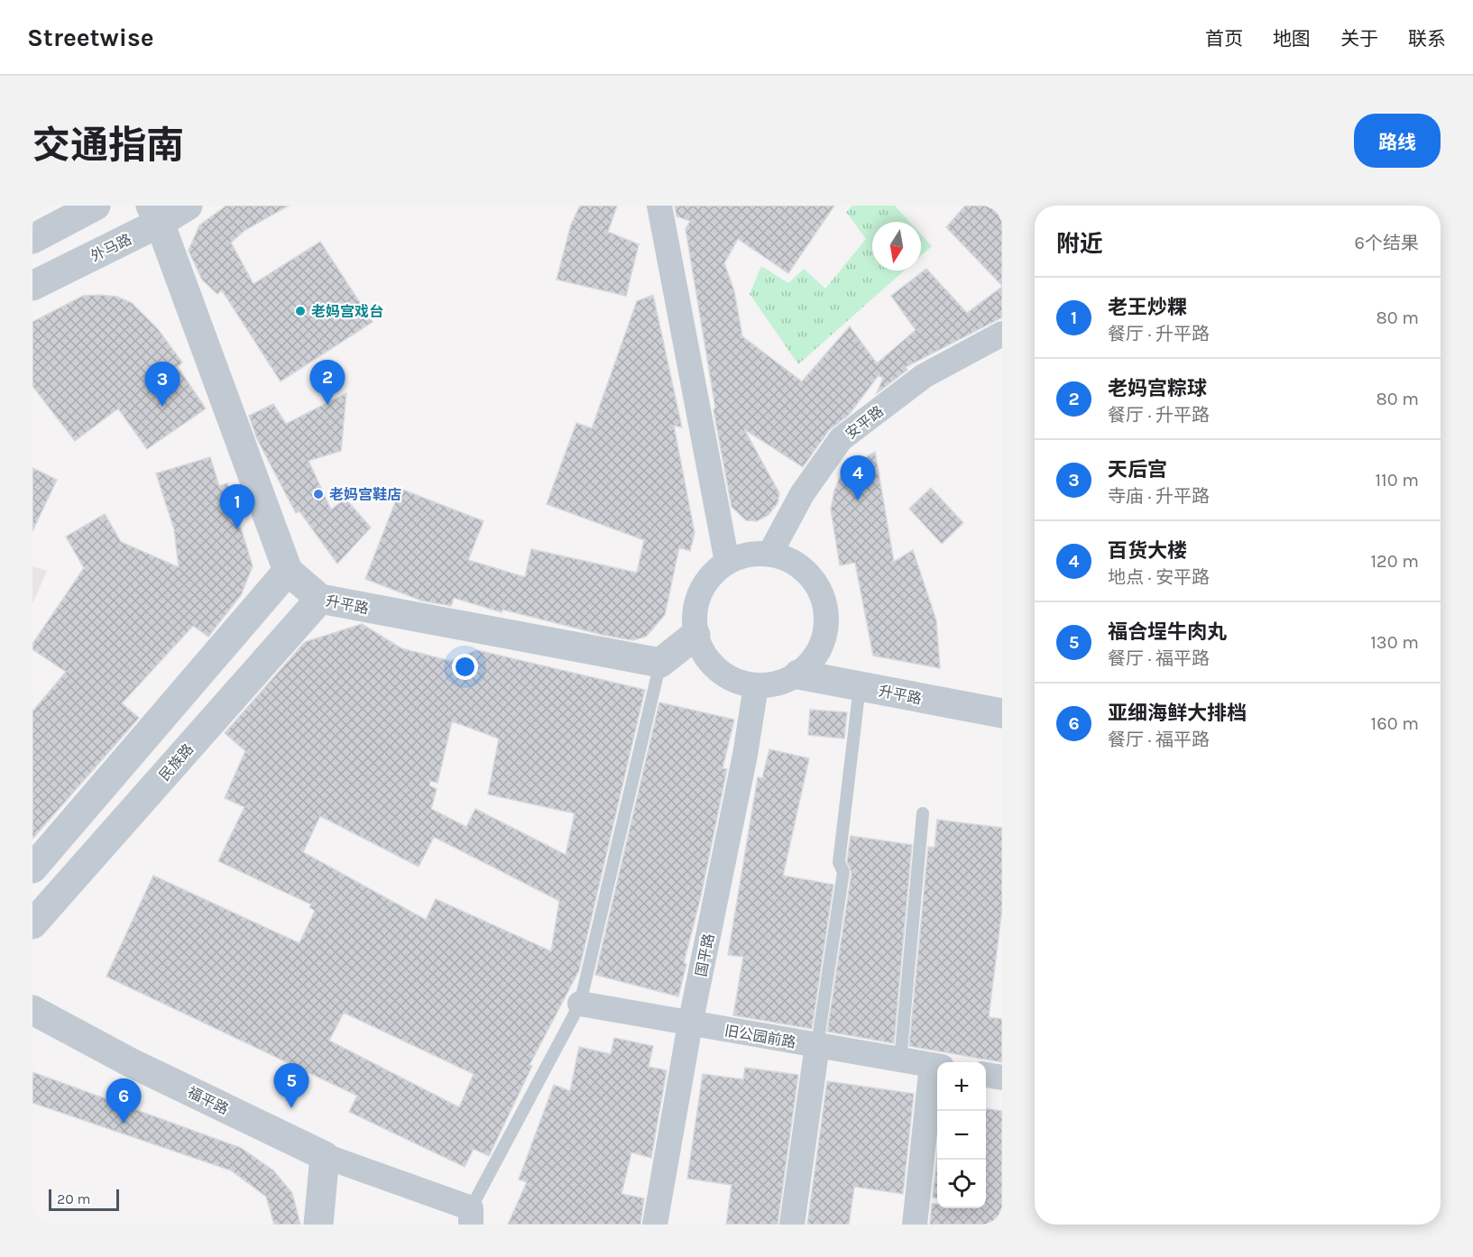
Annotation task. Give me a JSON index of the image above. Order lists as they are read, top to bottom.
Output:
{
  "streets": {
    "street": [
      "外马路",
      "安平路",
      "升平路",
      "民族路",
      "国平路",
      "旧公园前路",
      "福平路"
    ]
  },
  "crossings": [
    ["外马路", "升平路"],
    ["安平路", "升平路"],
    ["安平路", "国平路"],
    ["升平路", "民族路"],
    ["升平路", "国平路"],
    ["国平路", "旧公园前路"]
  ],
  "places": ["老妈宫戏台", "老妈宫鞋店"],
  "scale_bar": "20 m",
  "north": "bottom",
  "page": {
    "header": "Streetwise",
    "nav": [
      "首页",
      "地图",
      "关于",
      "联系"
    ],
    "title": "交通指南",
    "buttons": "路线",
    "heading": ["附近", "6个结果"],
    "list": [
      {
        "mark": "1",
        "name": "老王炒粿",
        "note": "餐厅 · 升平路",
        "value": "80 m"
      },
      {
        "mark": "2",
        "name": "老妈宫粽球",
        "note": "餐厅 · 升平路",
        "value": "80 m"
      },
      {
        "mark": "3",
        "name": "天后宫",
        "note": "寺庙 · 升平路",
        "value": "110 m"
      },
      {
        "mark": "4",
        "name": "百货大楼",
        "note": "地点 · 安平路",
        "value": "120 m"
      },
      {
        "mark": "5",
        "name": "福合埕牛肉丸",
        "note": "餐厅 · 福平路",
        "value": "130 m"
      },
      {
        "mark": "6",
        "name": "亚细海鲜大排档",
        "note": "餐厅 · 福平路",
        "value": "160 m"
      }
    ],
    "pins": [
      "2",
      "3",
      "4",
      "1",
      "5",
      "6"
    ],
    "map_buttons": ["+", "−"],
    "scale": "20 m"
  }
}
